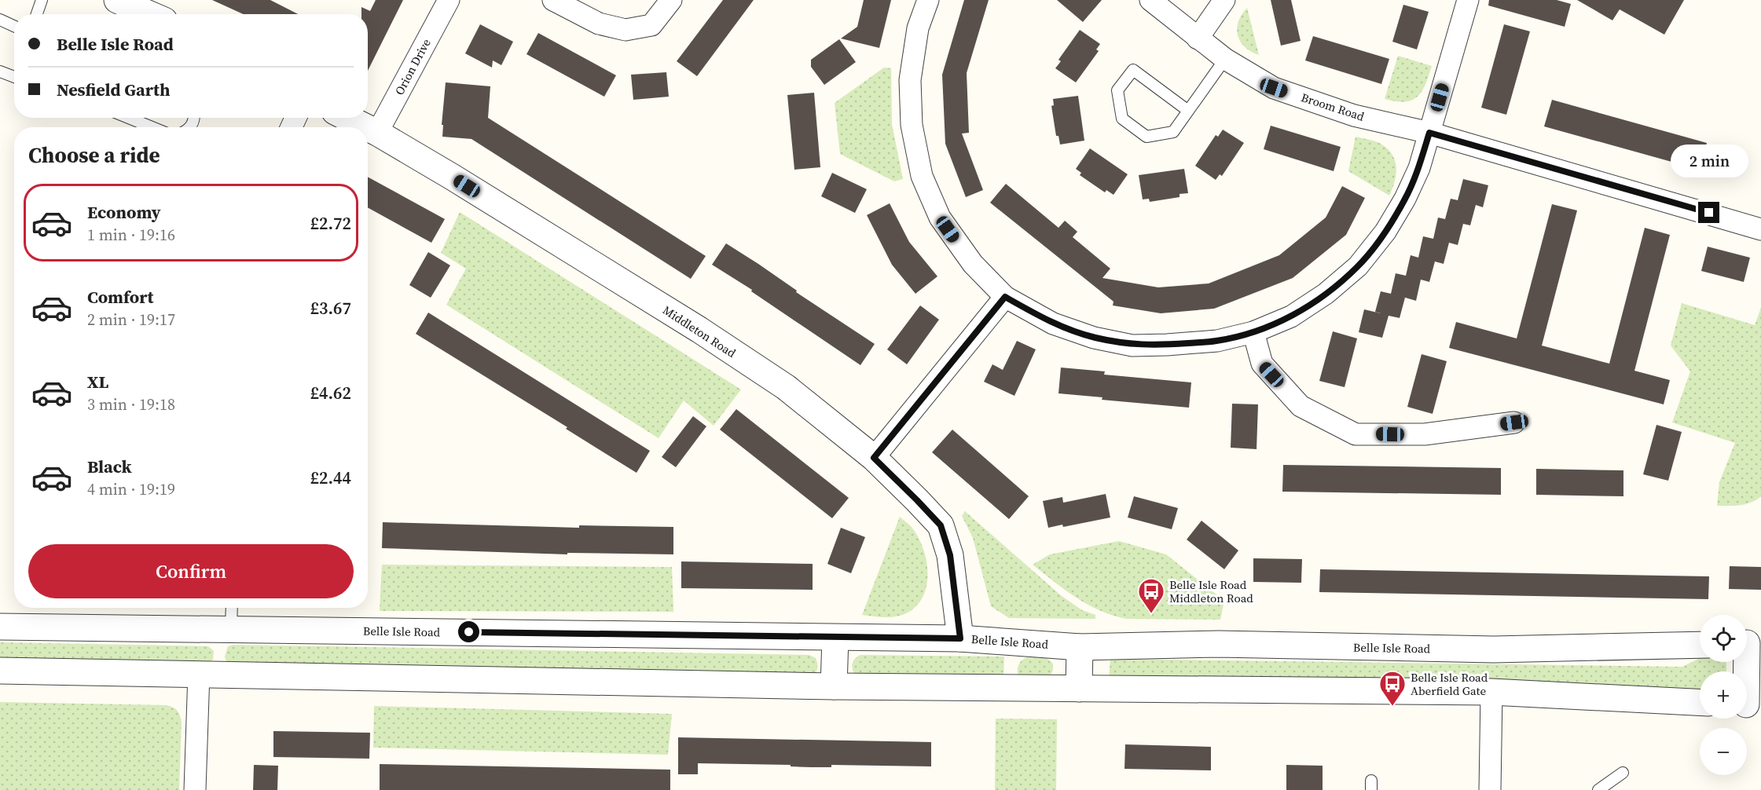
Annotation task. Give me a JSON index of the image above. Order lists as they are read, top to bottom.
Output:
{
  "streets": {
    "street": [
      "Orion Drive",
      "Broom Road",
      "Middleton Road",
      "Belle Isle Road"
    ]
  },
  "crossings": [
    ["Orion Drive", "Middleton Road"],
    ["Middleton Road", "Belle Isle Road"]
  ],
  "places": {
    "bus stop": ["Belle Isle Road Middleton Road", "Belle Isle Road Aberfield Gate"]
  },
  "page": {
    "banner": ["Belle Isle Road", "Nesfield Garth"],
    "heading": "Choose a ride",
    "bubble": "2 min",
    "list": [
      {
        "name": "Economy",
        "note": "1 min · 19:16",
        "value": "£2.72"
      },
      {
        "name": "Comfort",
        "note": "2 min · 19:17",
        "value": "£3.67"
      },
      {
        "name": "XL",
        "note": "3 min · 19:18",
        "value": "£4.62"
      },
      {
        "name": "Black",
        "note": "4 min · 19:19",
        "value": "£2.44"
      }
    ],
    "buttons": "Confirm",
    "map_buttons": ["+", "−"]
  }
}
